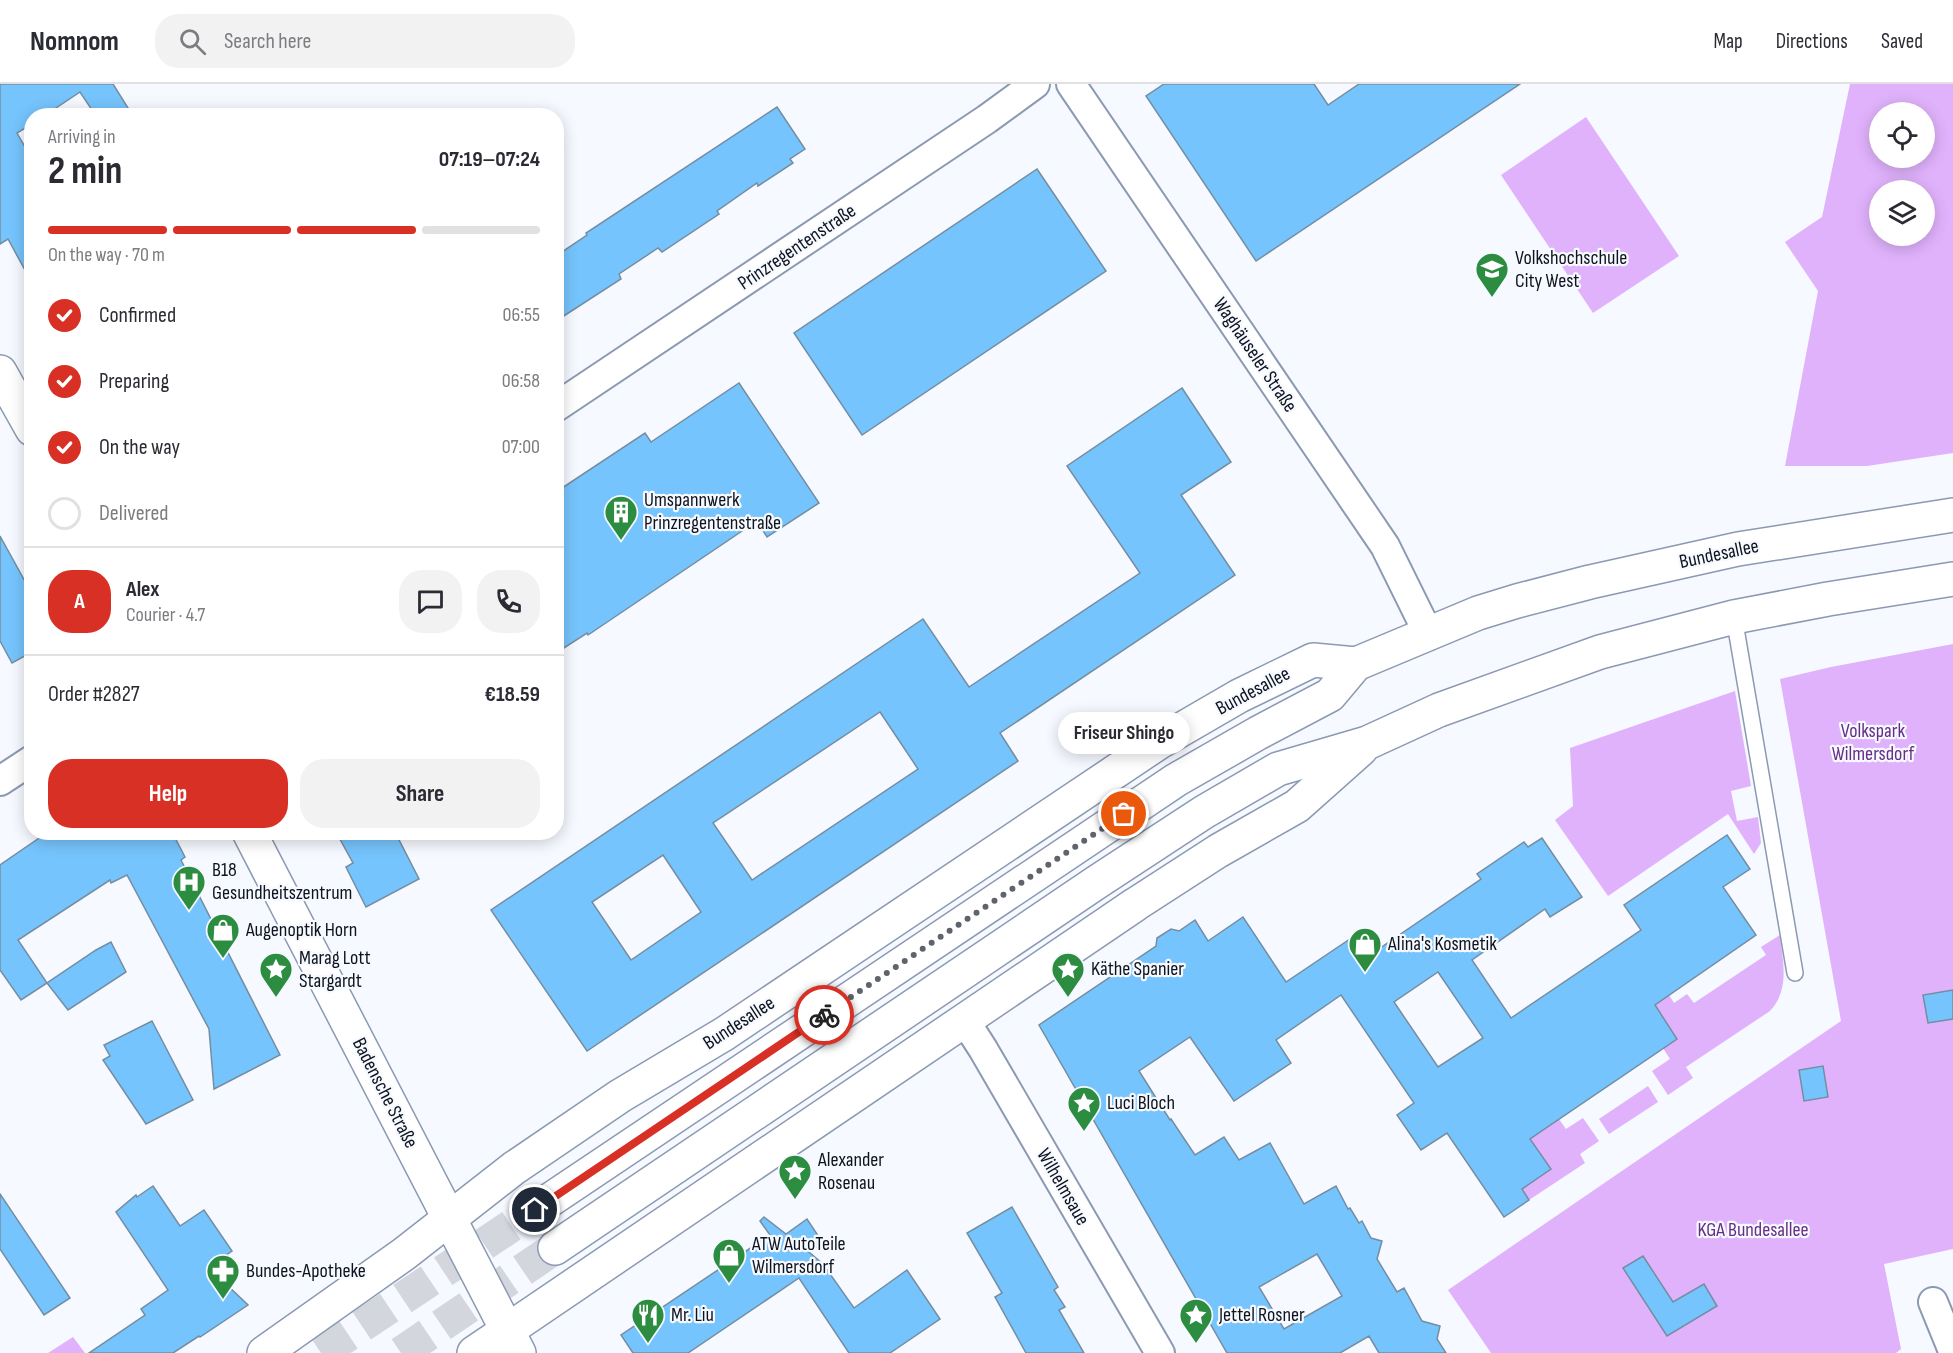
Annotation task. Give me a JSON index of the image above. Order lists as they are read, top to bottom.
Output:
{
  "streets": {
    "main road": ["Bundesallee", "Badensche Straße"],
    "street": ["Prinzregentenstraße", "Waghäuseler Straße", "Wilhelmsaue"]
  },
  "crossings": [
    ["Waghäuseler Straße", "Bundesallee"],
    ["Bundesallee", "Badensche Straße"]
  ],
  "parks": ["Volkspark Wilmersdorf", "KGA Bundesallee"],
  "places": {
    "school or university": ["Volkshochschule City West"],
    "building": ["Umspannwerk Prinzregentenstraße"],
    "other": ["Friseur Shingo"],
    "hospital": ["B18 Gesundheitszentrum"],
    "shop": ["Augenoptik Horn", "Alina's Kosmetik", "ATW AutoTeile Wilmersdorf"],
    "place": [
      "Marag Lott Stargardt",
      "Käthe Spanier",
      "Luci Bloch",
      "Alexander Rosenau",
      "Jettel Rosner"
    ],
    "pharmacy": ["Bundes-Apotheke"],
    "restaurant": ["Mr. Liu"]
  },
  "page": {
    "header": "Nomnom",
    "search": "Search here",
    "nav": ["Map", "Directions", "Saved"],
    "heading": ["2 min", "Arriving in", "07:19–07:24"],
    "panel": [
      "Alex",
      "Courier · 4.7",
      "Order #2827",
      "€18.59"
    ],
    "bar": "On the way · 70 m",
    "list": [
      ["Confirmed", "06:55"],
      ["Preparing", "06:58"],
      ["On the way", "07:00"],
      "Delivered"
    ],
    "round": "A",
    "bubble": "Friseur Shingo",
    "buttons": ["Help", "Share"]
  }
}
